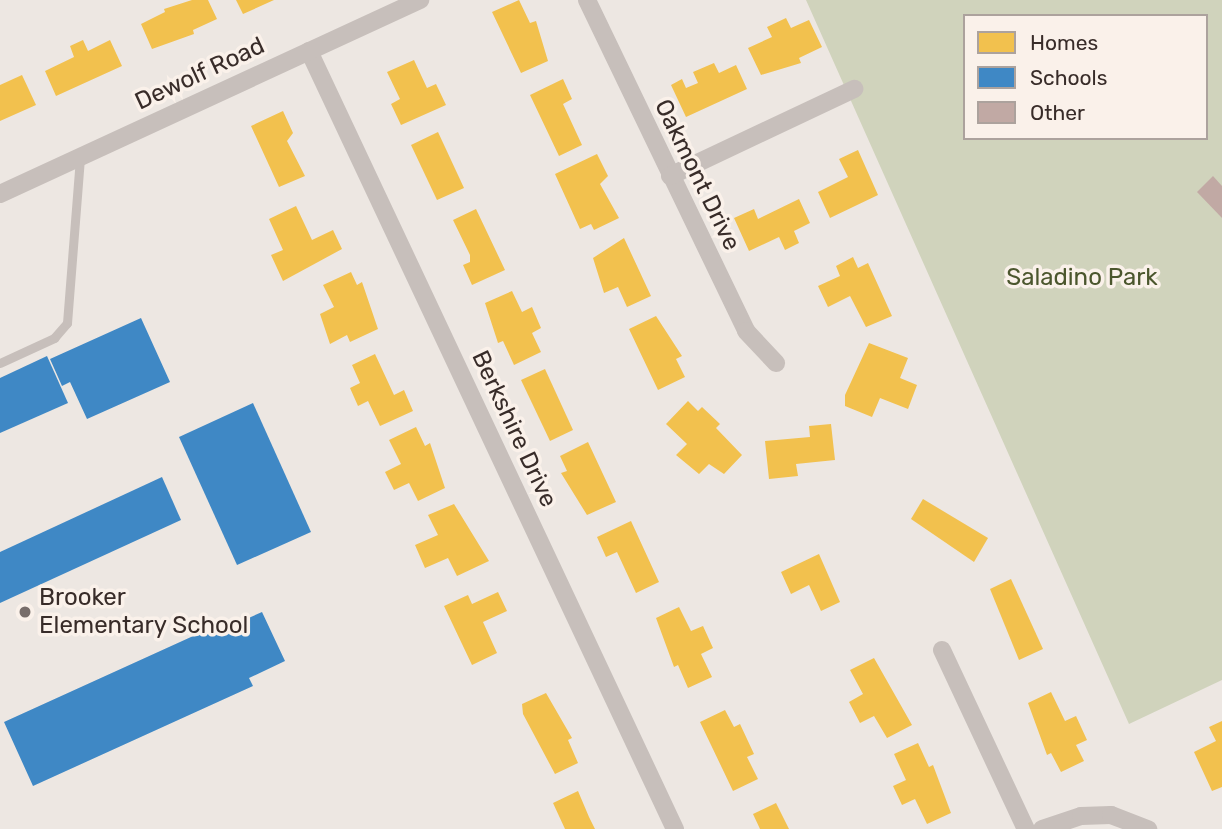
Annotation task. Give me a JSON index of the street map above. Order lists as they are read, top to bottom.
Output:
{
  "streets": {
    "street": ["Dewolf Road", "Oakmont Drive", "Berkshire Drive"]
  },
  "crossings": [
    ["Dewolf Road", "Berkshire Drive"]
  ],
  "parks": ["Saladino Park"],
  "places": ["Brooker Elementary School"],
  "legend": ["Homes", "Schools", "Other"]
}
